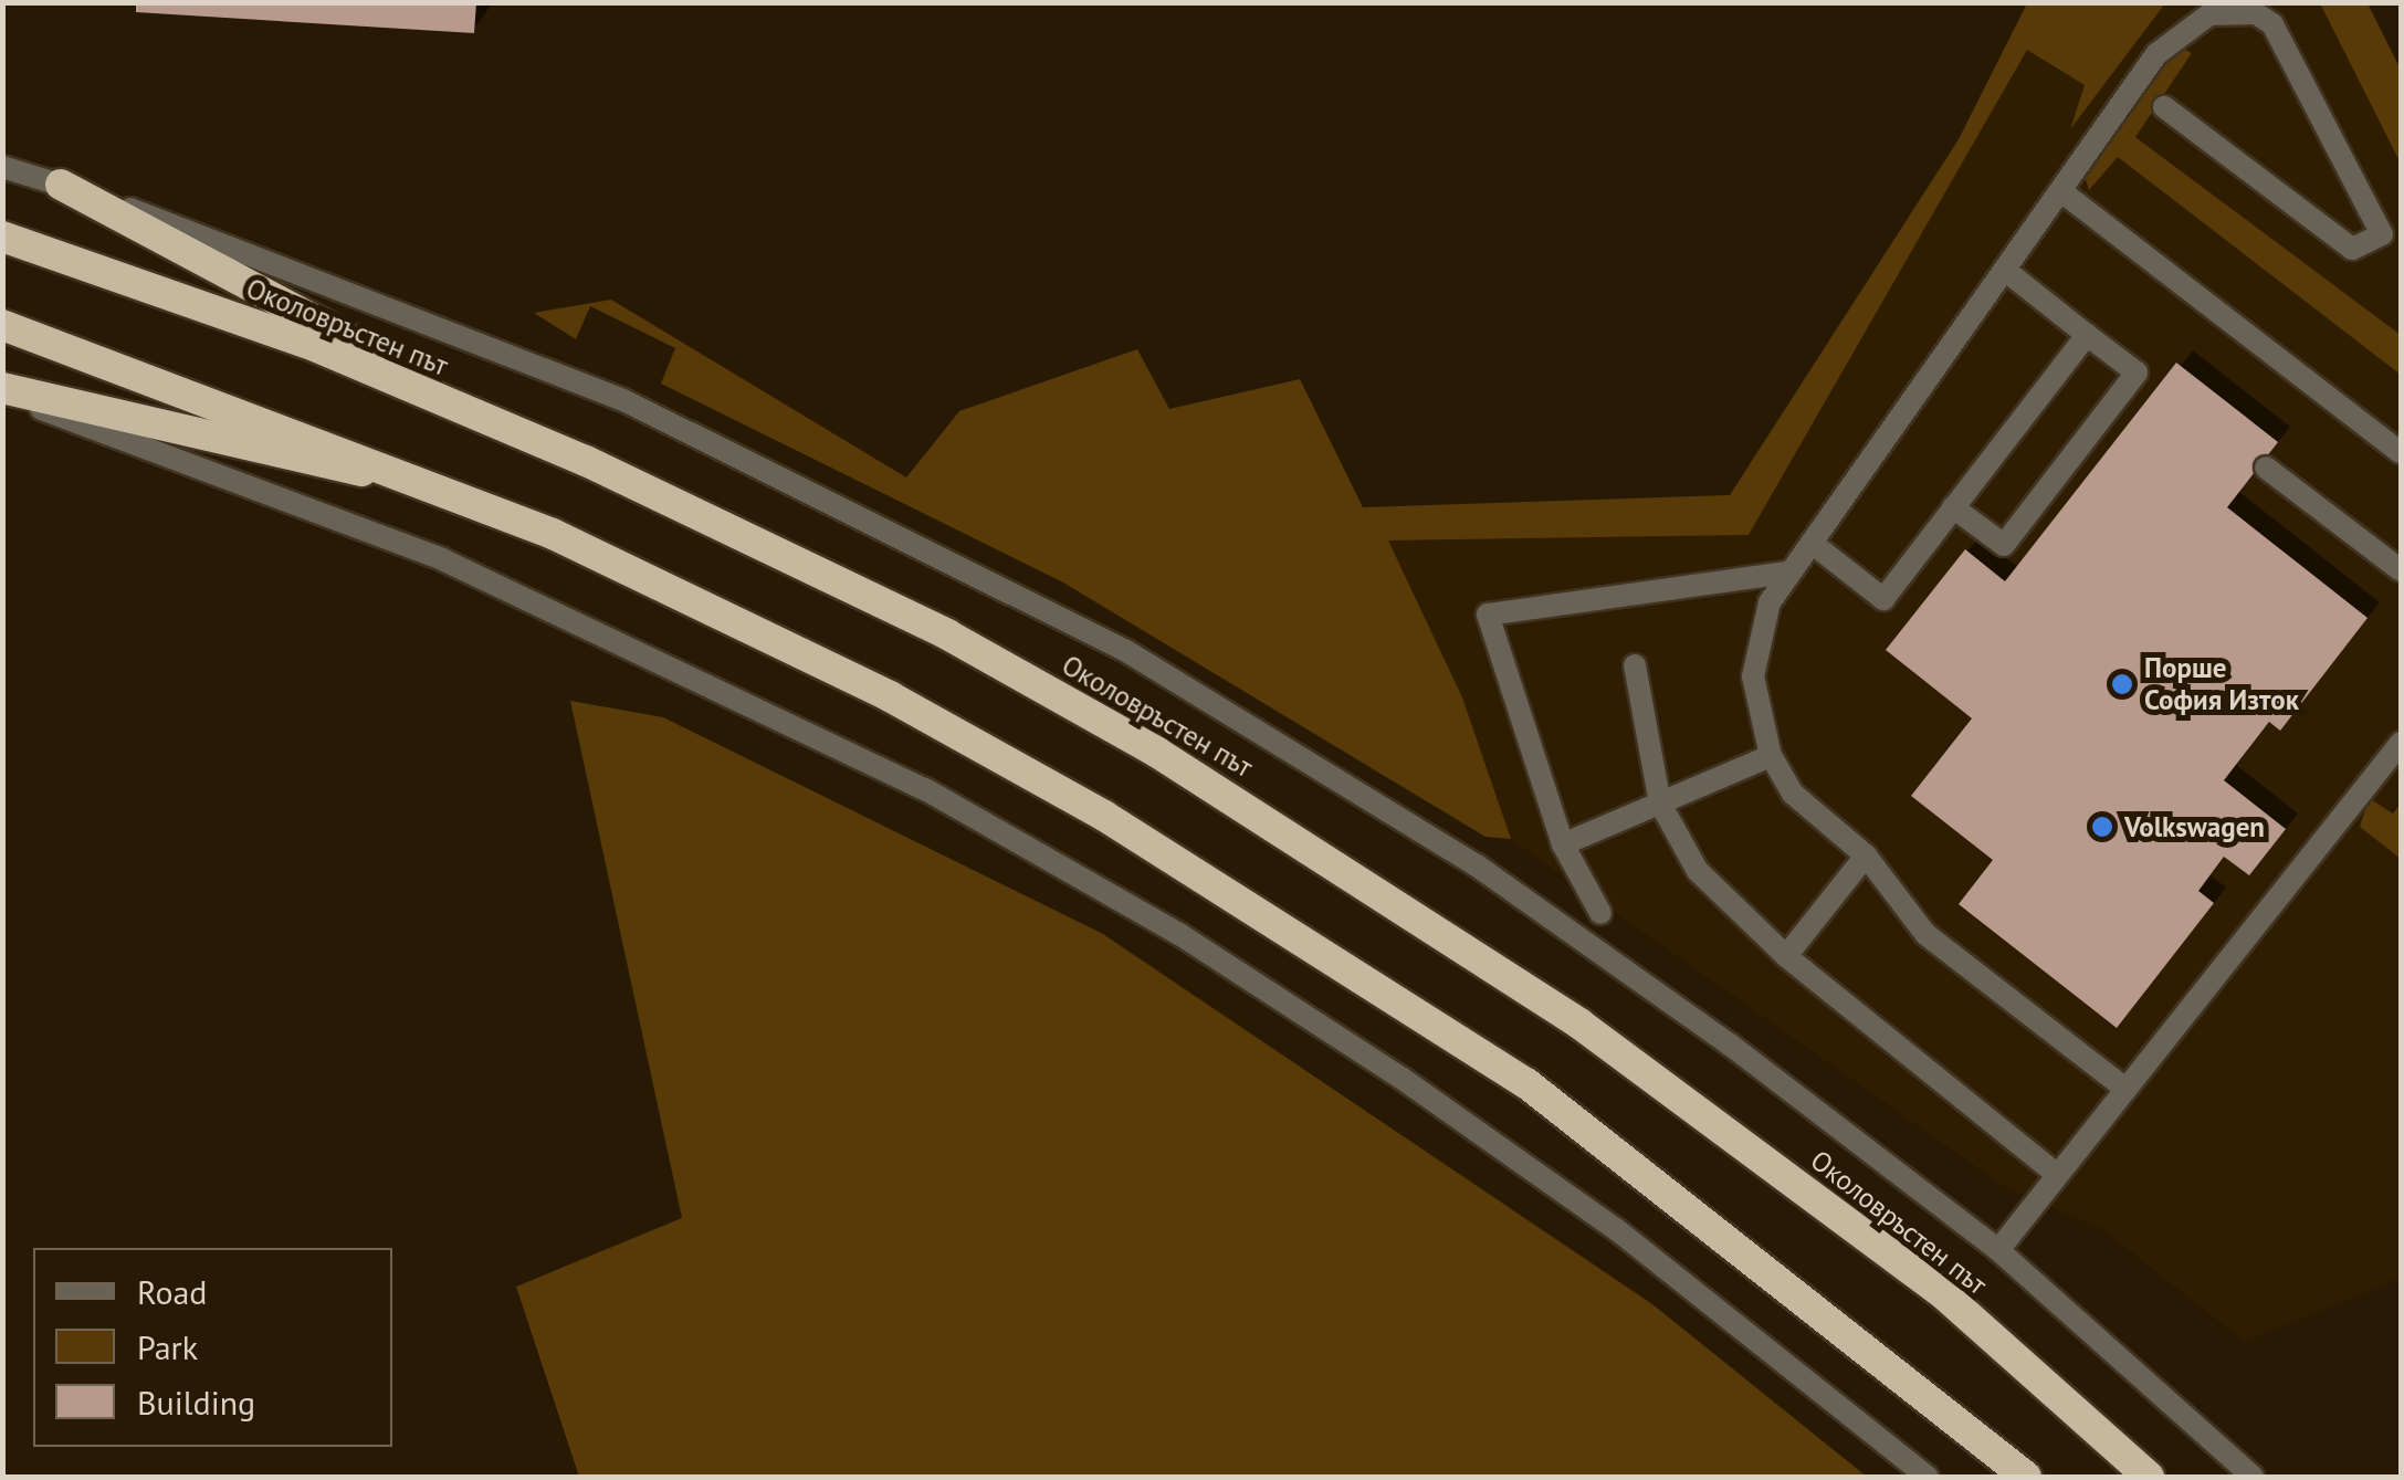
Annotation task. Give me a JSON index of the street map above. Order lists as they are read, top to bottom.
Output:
{
  "streets": {
    "highway": ["Околовръстен път"]
  },
  "places": ["Порше София Изток", "Volkswagen"],
  "legend": ["Road", "Park", "Building"]
}
